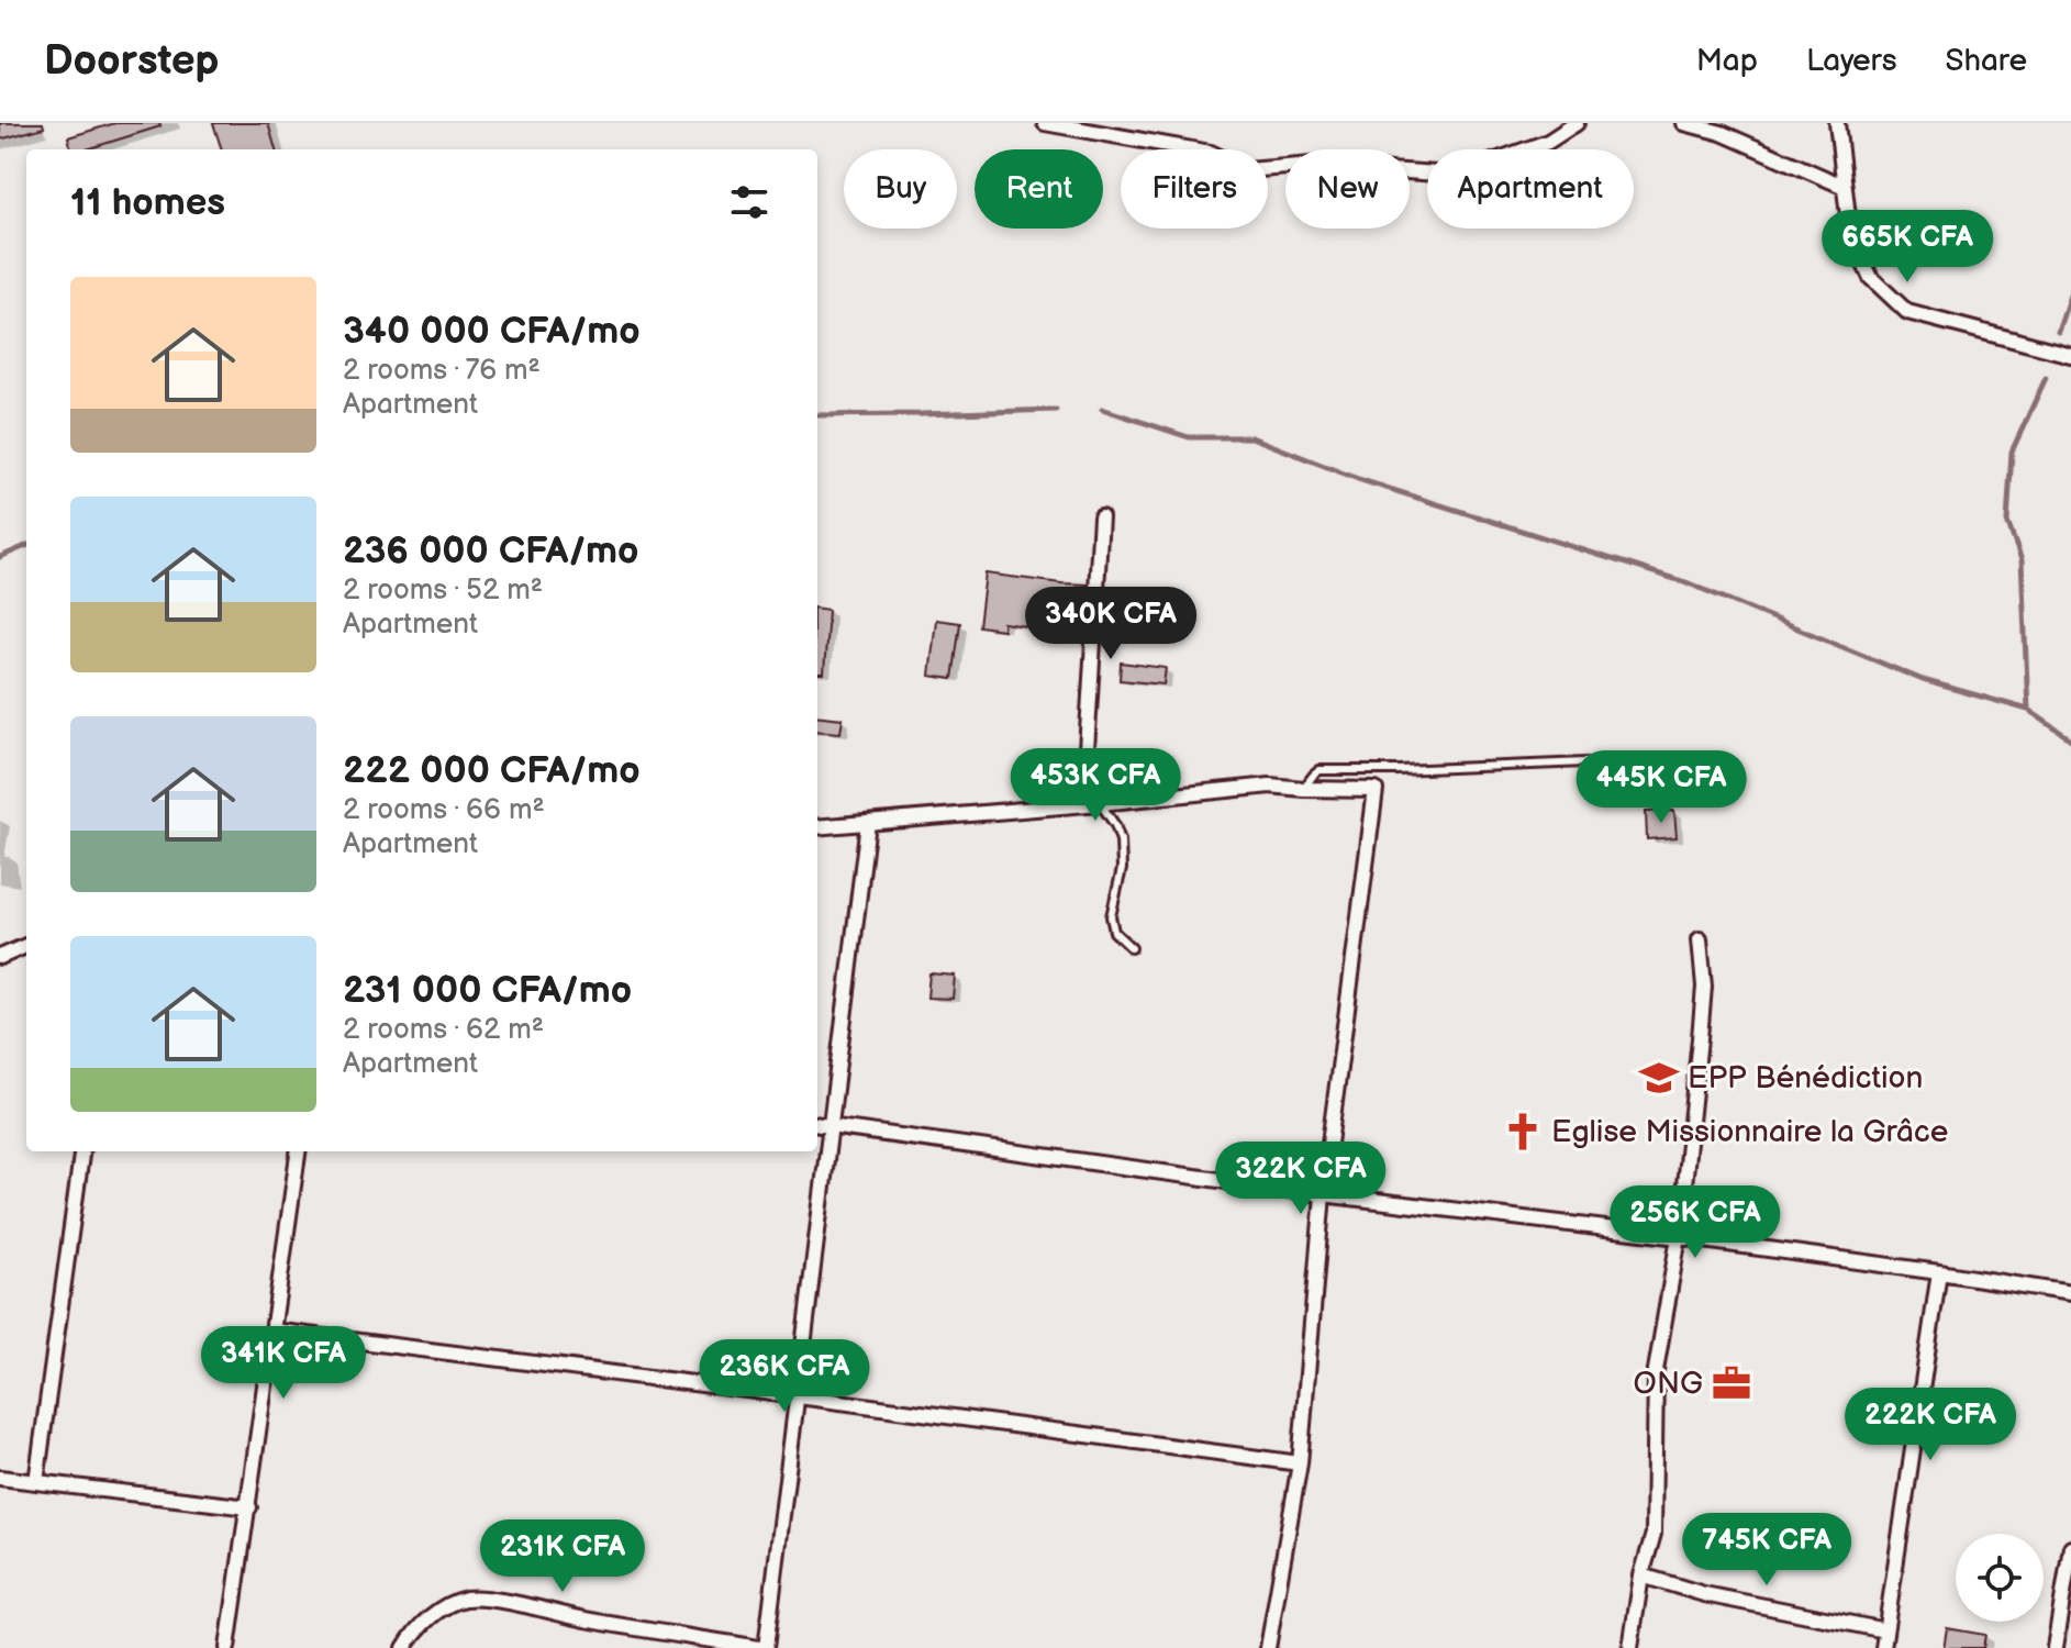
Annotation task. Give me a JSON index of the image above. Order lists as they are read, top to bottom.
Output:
{
  "places": {
    "school or university": ["EPP Bénédiction"],
    "church": ["Eglise Missionnaire la Grâce"],
    "office": ["ONG"]
  },
  "page": {
    "header": "Doorstep",
    "nav": ["Map", "Layers", "Share"],
    "chip": [
      "Buy",
      "Rent",
      "Filters",
      "New",
      "Apartment"
    ],
    "heading": "11 homes",
    "price": [
      "665K CFA",
      "340K CFA",
      "453K CFA",
      "445K CFA",
      "322K CFA",
      "256K CFA",
      "341K CFA",
      "236K CFA",
      "222K CFA",
      "745K CFA",
      "231K CFA"
    ],
    "list": [
      {
        "name": "340 000 CFA/mo",
        "note": "2 rooms · 76 m² · Apartment"
      },
      {
        "name": "236 000 CFA/mo",
        "note": "2 rooms · 52 m² · Apartment"
      },
      {
        "name": "222 000 CFA/mo",
        "note": "2 rooms · 66 m² · Apartment"
      },
      {
        "name": "231 000 CFA/mo",
        "note": "2 rooms · 62 m² · Apartment"
      }
    ]
  }
}
